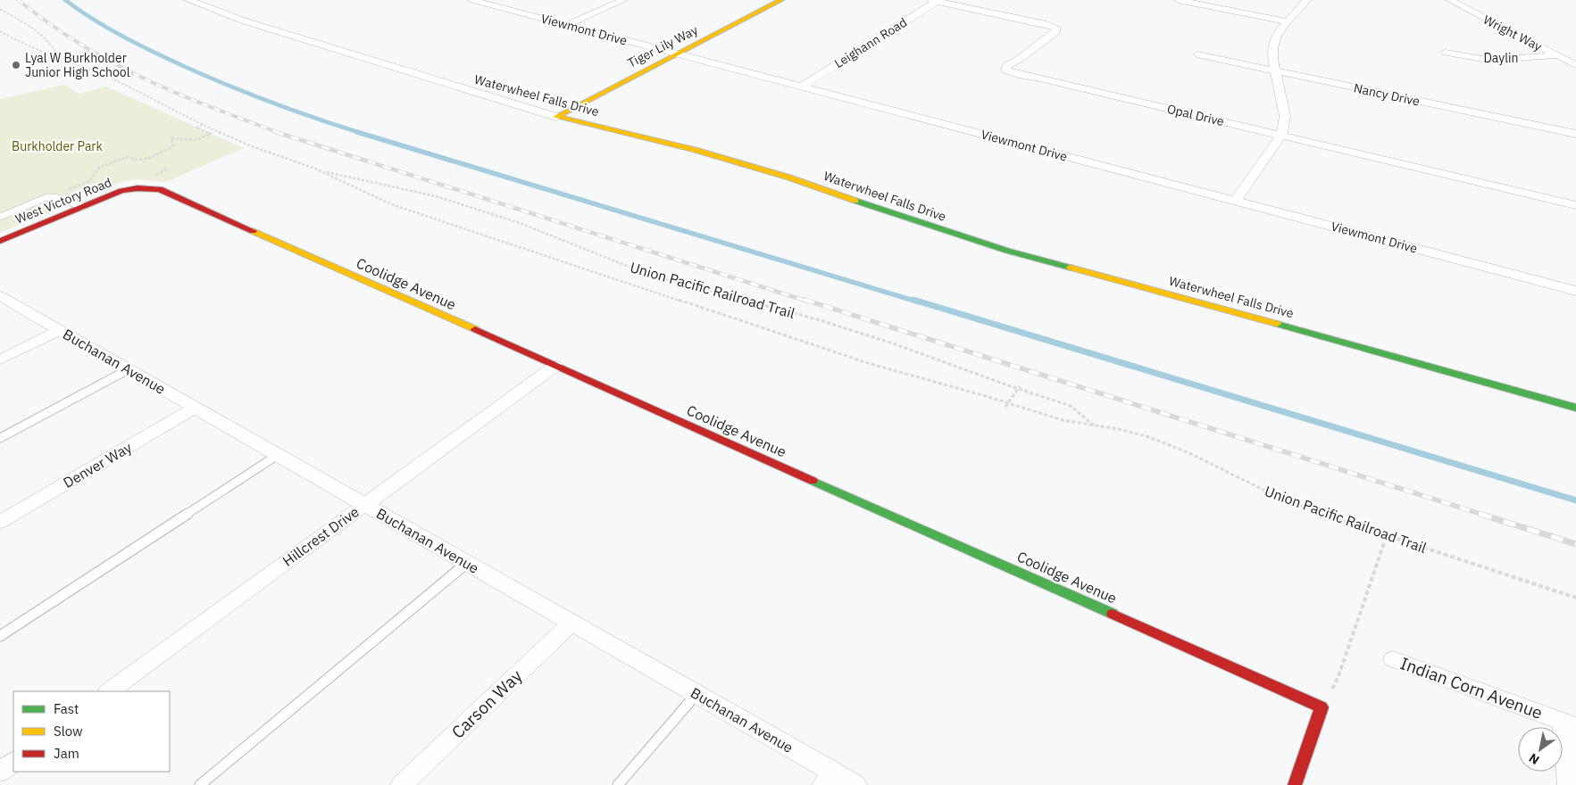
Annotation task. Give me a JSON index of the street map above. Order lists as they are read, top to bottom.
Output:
{
  "streets": {
    "street": [
      "Viewmont Drive",
      "Wright Way",
      "Leighann Road",
      "Tiger Lily Way",
      "Daylin",
      "Nancy Drive",
      "Waterwheel Falls Drive",
      "Opal Drive",
      "West Victory Road",
      "Coolidge Avenue",
      "Buchanan Avenue",
      "Denver Way",
      "Hillcrest Drive",
      "Indian Corn Avenue",
      "Carson Way"
    ],
    "path": ["Union Pacific Railroad Trail"]
  },
  "crossings": [
    ["Viewmont Drive", "Leighann Road"],
    ["Viewmont Drive", "Tiger Lily Way"],
    ["Wright Way", "Daylin"],
    ["Leighann Road", "Opal Drive"],
    ["Tiger Lily Way", "Waterwheel Falls Drive"],
    ["West Victory Road", "Coolidge Avenue"],
    ["Coolidge Avenue", "Hillcrest Drive"],
    ["Buchanan Avenue", "Denver Way"],
    ["Buchanan Avenue", "Hillcrest Drive"],
    ["Buchanan Avenue", "Carson Way"]
  ],
  "parks": ["Burkholder Park"],
  "places": ["Lyal W Burkholder Junior High School"],
  "legend": ["Fast", "Slow", "Jam"],
  "north": "bottom left"
}
